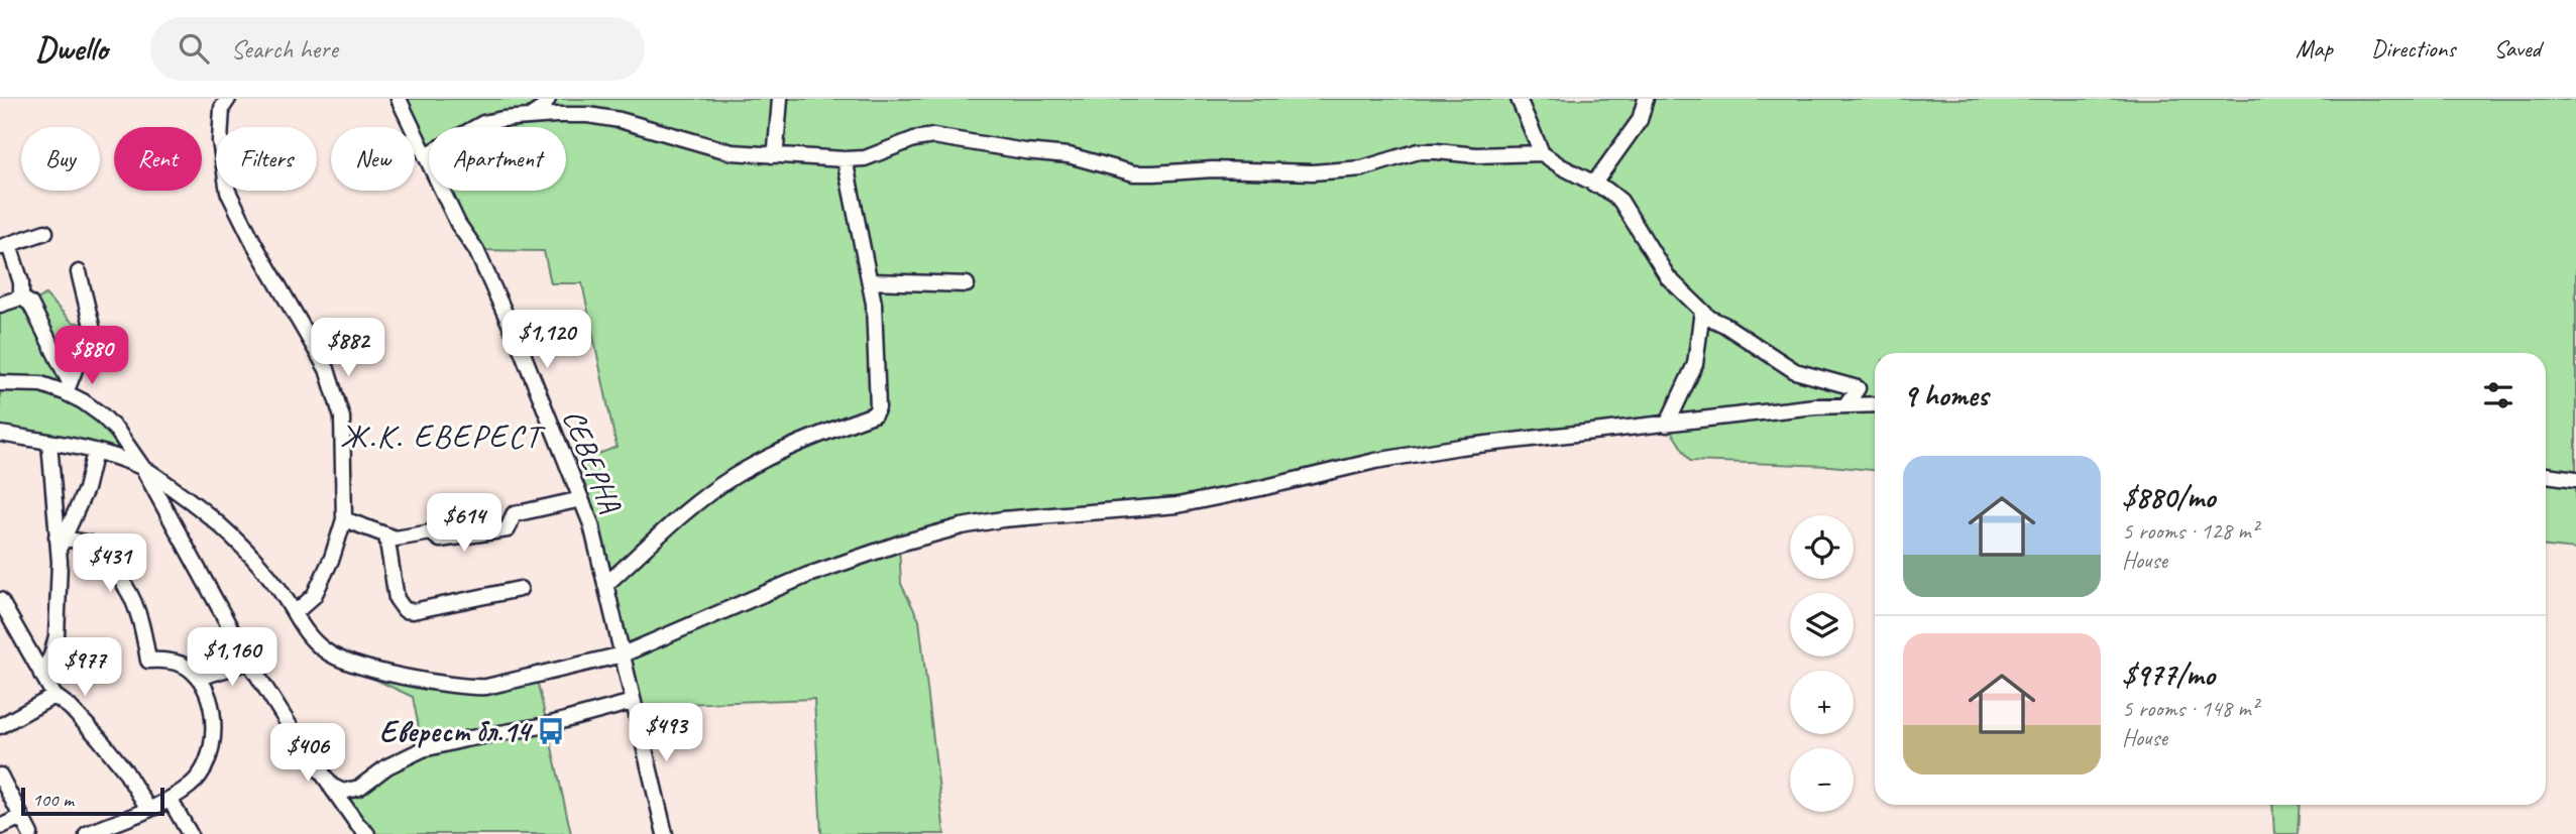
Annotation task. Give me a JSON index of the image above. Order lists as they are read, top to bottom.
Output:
{
  "streets": {
    "street": ["СЕВЕРНА"]
  },
  "districts": ["Ж.К. ЕВЕРЕСТ"],
  "places": {
    "bus stop": ["Еверест бл.14"]
  },
  "scale_bar": "100 m",
  "page": {
    "header": "Dwello",
    "search": "Search here",
    "nav": ["Map", "Directions", "Saved"],
    "chip": [
      "Buy",
      "Rent",
      "Filters",
      "New",
      "Apartment"
    ],
    "price": [
      "$1,120",
      "$882",
      "$880",
      "$614",
      "$431",
      "$1,160",
      "$977",
      "$493",
      "$406"
    ],
    "heading": "9 homes",
    "list": [
      {
        "name": "$880/mo",
        "note": "5 rooms · 128 m² · House"
      },
      {
        "name": "$977/mo",
        "note": "5 rooms · 148 m² · House"
      }
    ],
    "map_buttons": ["+", "−"],
    "scale": "100 m"
  }
}
